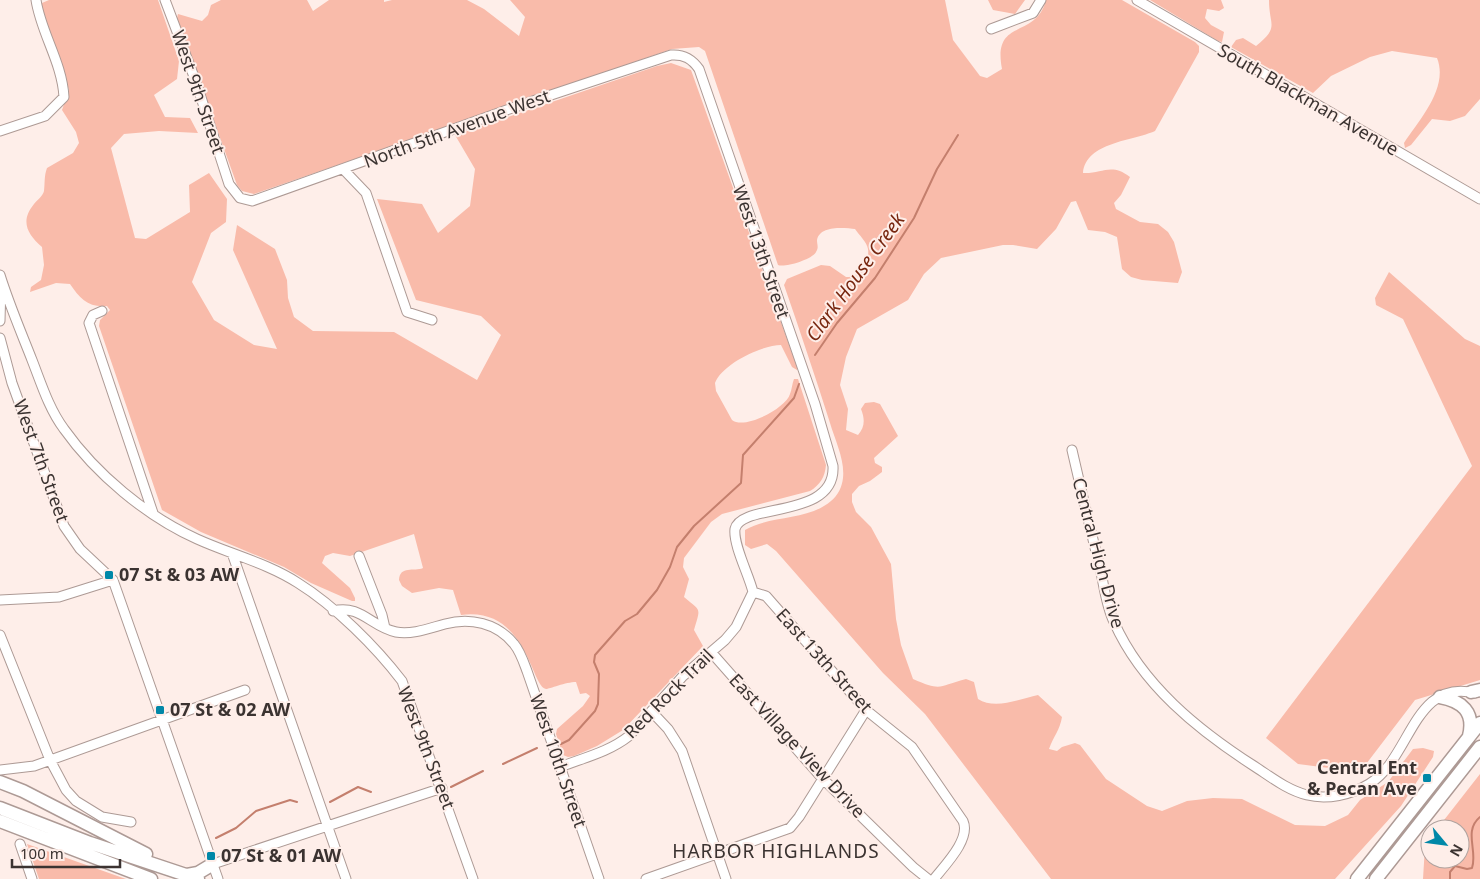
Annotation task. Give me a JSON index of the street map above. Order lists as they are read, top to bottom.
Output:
{
  "streets": {
    "street": [
      "West 9th Street",
      "South Blackman Avenue",
      "North 5th Avenue West",
      "West 13th Street",
      "West 7th Street",
      "Central High Drive",
      "East 13th Street",
      "Red Rock Trail",
      "East Village View Drive",
      "West 10th Street"
    ]
  },
  "crossings": [
    ["West 9th Street", "North 5th Avenue West"],
    ["North 5th Avenue West", "West 13th Street"],
    ["West 13th Street", "East 13th Street"],
    ["West 13th Street", "Red Rock Trail"],
    ["East 13th Street", "Red Rock Trail"],
    ["Red Rock Trail", "East Village View Drive"],
    ["Red Rock Trail", "West 10th Street"]
  ],
  "districts": ["HARBOR HIGHLANDS"],
  "water": ["Clark House Creek"],
  "places": {
    "transit": [
      "07 St & 03 AW",
      "07 St & 02 AW",
      "Central Ent & Pecan Ave",
      "07 St & 01 AW"
    ]
  },
  "scale_bar": "100 m",
  "north": "bottom right"
}
